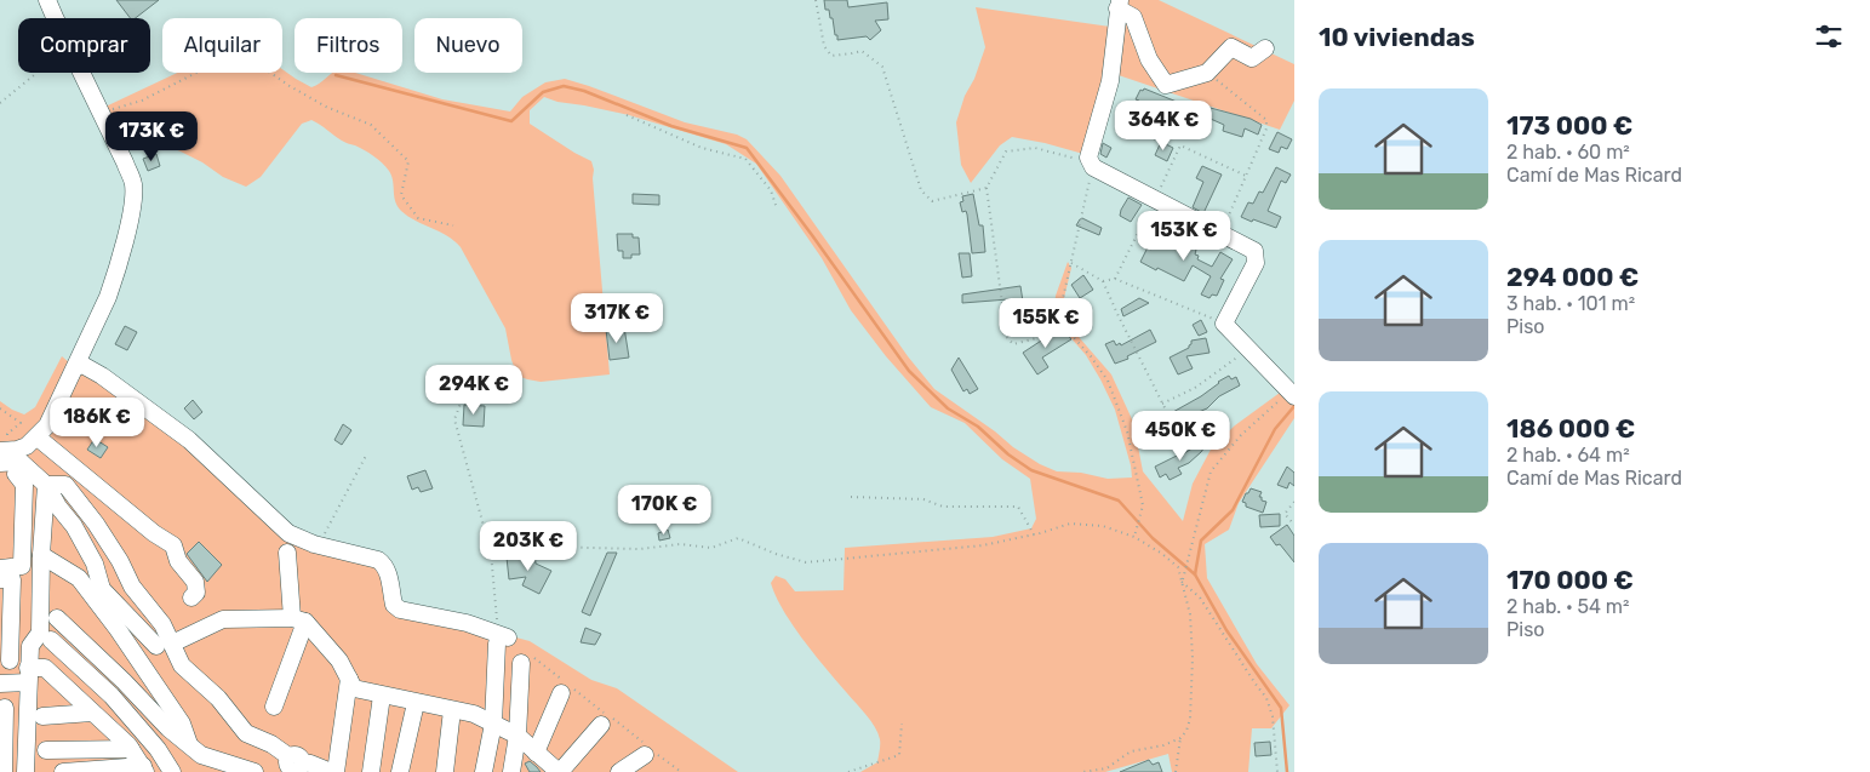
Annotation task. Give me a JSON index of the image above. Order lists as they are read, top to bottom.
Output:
{
  "page": {
    "heading": "10 viviendas",
    "chip": [
      "Comprar",
      "Alquilar",
      "Filtros",
      "Nuevo"
    ],
    "list": [
      {
        "name": "173 000 €",
        "note": "2 hab. · 60 m² · Camí de Mas Ricard"
      },
      {
        "name": "294 000 €",
        "note": "3 hab. · 101 m² · Piso"
      },
      {
        "name": "186 000 €",
        "note": "2 hab. · 64 m² · Camí de Mas Ricard"
      },
      {
        "name": "170 000 €",
        "note": "2 hab. · 54 m² · Piso"
      }
    ],
    "price": [
      "364K €",
      "173K €",
      "153K €",
      "317K €",
      "155K €",
      "294K €",
      "186K €",
      "450K €",
      "170K €",
      "203K €"
    ]
  }
}
